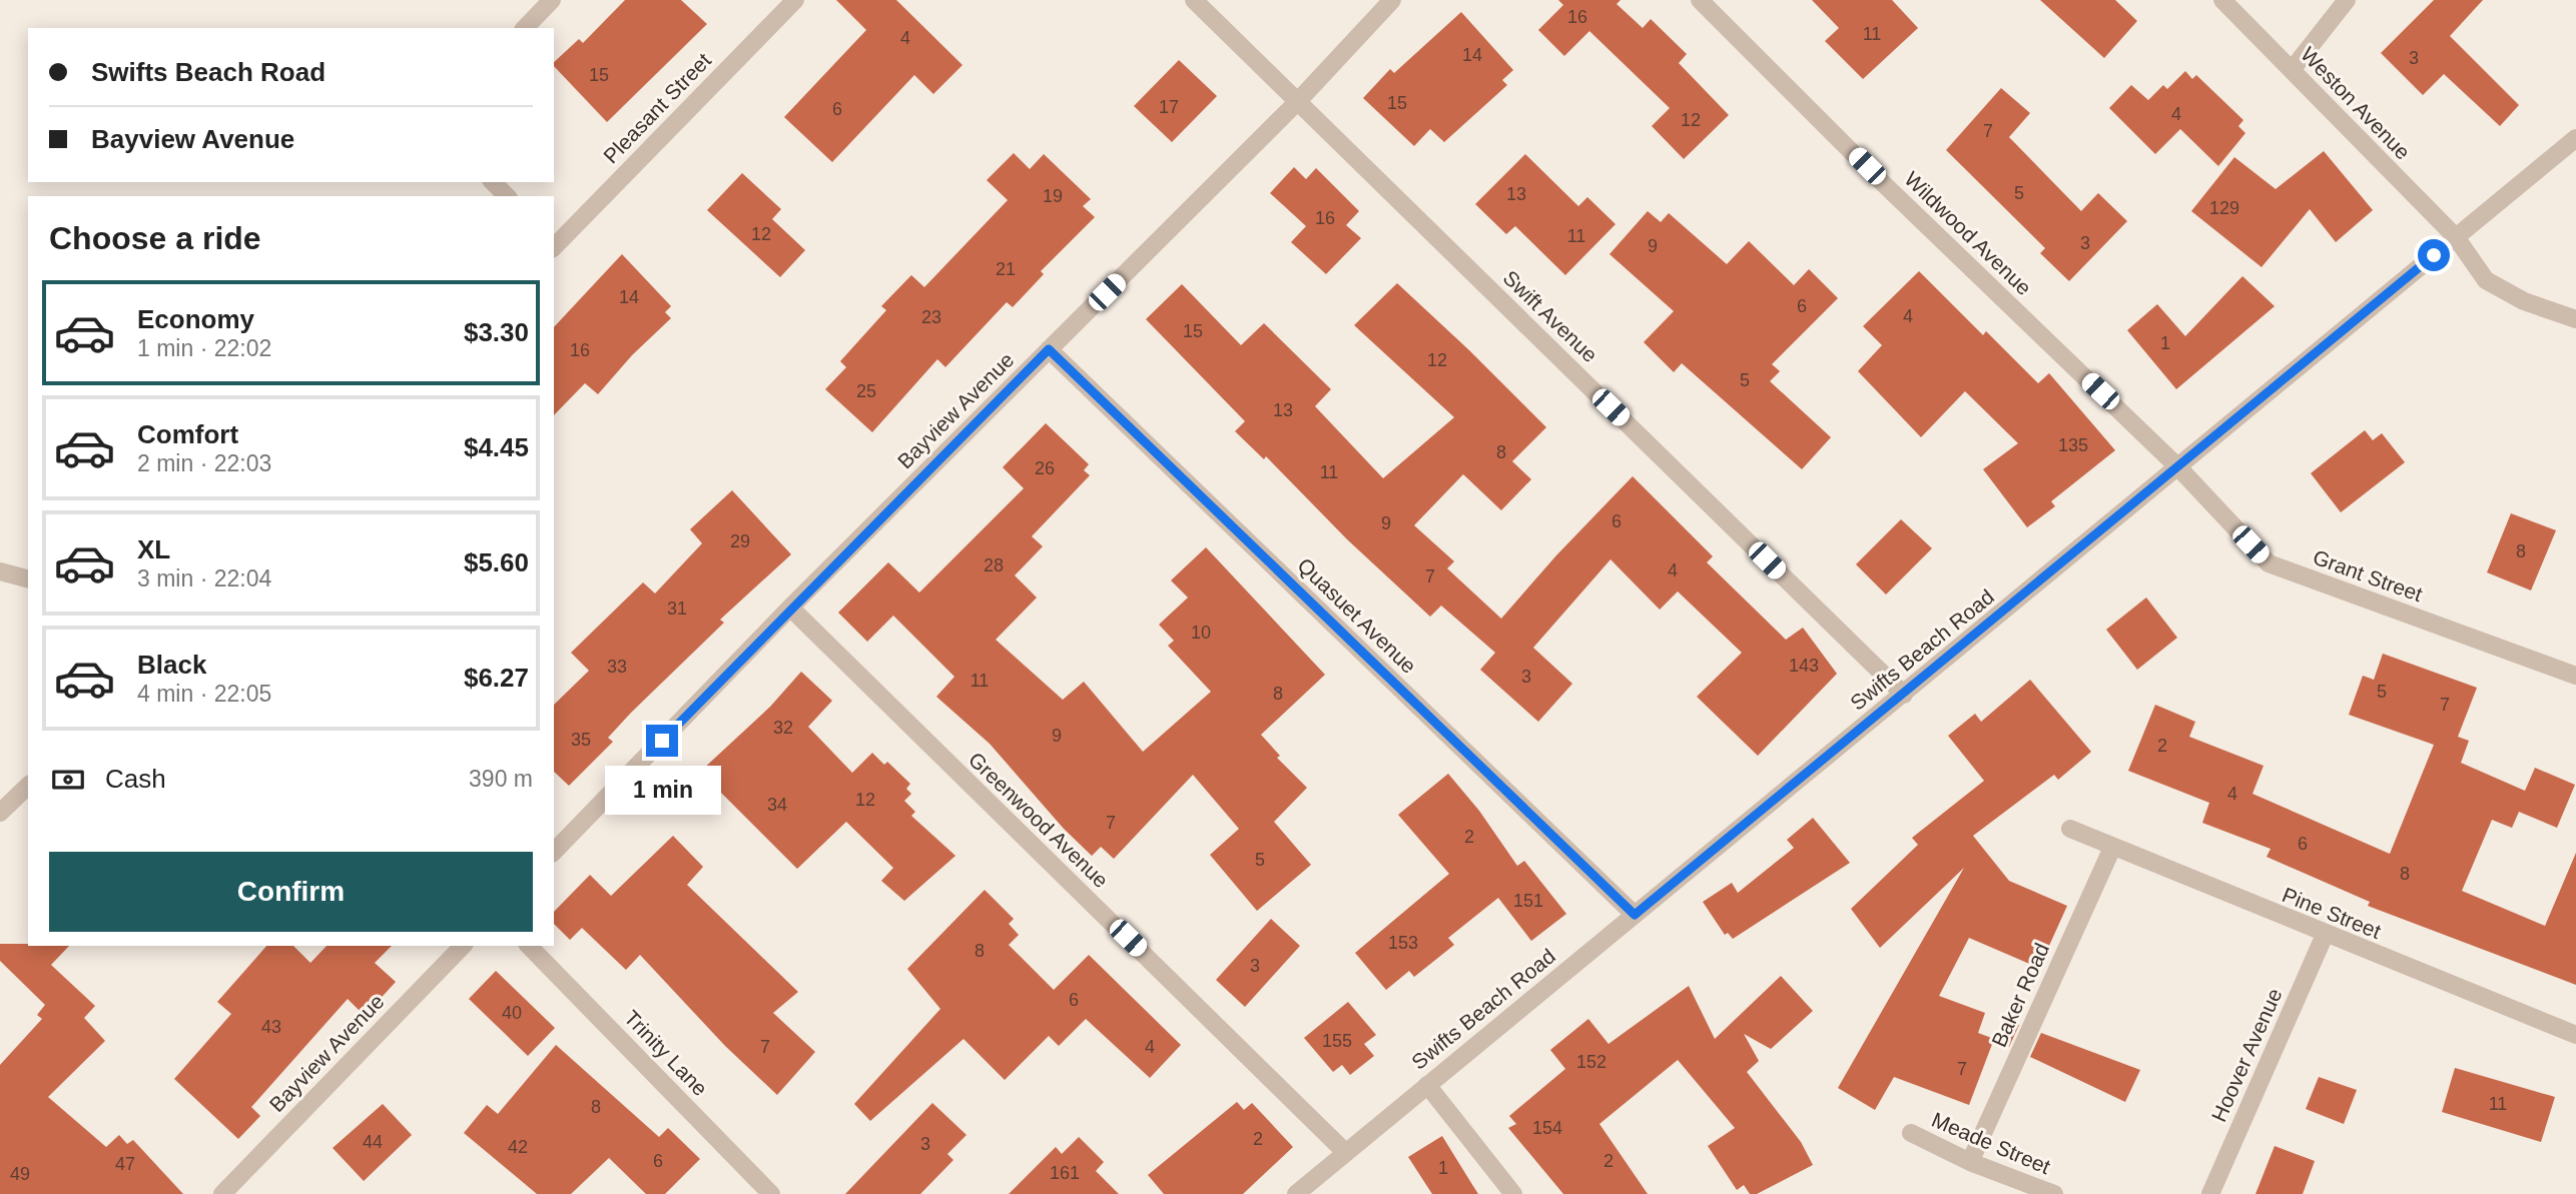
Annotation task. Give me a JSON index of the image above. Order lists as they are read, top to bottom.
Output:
{
  "streets": {
    "street": [
      "Weston Avenue",
      "Pleasant Street",
      "Wildwood Avenue",
      "Swift Avenue",
      "Bayview Avenue",
      "Grant Street",
      "Quasuet Avenue",
      "Swifts Beach Road",
      "Greenwood Avenue",
      "Pine Street",
      "Baker Road",
      "Trinity Lane",
      "Hoover Avenue",
      "Meade Street"
    ]
  },
  "crossings": [
    ["Weston Avenue", "Swifts Beach Road"],
    ["Wildwood Avenue", "Grant Street"],
    ["Wildwood Avenue", "Swifts Beach Road"],
    ["Swift Avenue", "Bayview Avenue"],
    ["Swift Avenue", "Swifts Beach Road"],
    ["Bayview Avenue", "Quasuet Avenue"],
    ["Bayview Avenue", "Greenwood Avenue"],
    ["Grant Street", "Swifts Beach Road"],
    ["Quasuet Avenue", "Swifts Beach Road"],
    ["Swifts Beach Road", "Greenwood Avenue"],
    ["Pine Street", "Baker Road"],
    ["Pine Street", "Hoover Avenue"],
    ["Baker Road", "Meade Street"]
  ],
  "house_numbers": [
    "16",
    "11",
    "4",
    "14",
    "3",
    "15",
    "15",
    "17",
    "6",
    "4",
    "12",
    "7",
    "5",
    "13",
    "19",
    "129",
    "16",
    "12",
    "11",
    "3",
    "9",
    "21",
    "14",
    "6",
    "4",
    "23",
    "15",
    "1",
    "16",
    "12",
    "5",
    "25",
    "13",
    "135",
    "8",
    "26",
    "11",
    "6",
    "9",
    "29",
    "8",
    "28",
    "4",
    "7",
    "31",
    "10",
    "143",
    "33",
    "3",
    "11",
    "5",
    "8",
    "7",
    "32",
    "9",
    "35",
    "2",
    "4",
    "12",
    "34",
    "7",
    "2",
    "6",
    "5",
    "8",
    "151",
    "153",
    "8",
    "3",
    "6",
    "40",
    "43",
    "155",
    "7",
    "4",
    "152",
    "7",
    "11",
    "8",
    "154",
    "2",
    "44",
    "3",
    "42",
    "6",
    "2",
    "47",
    "1",
    "161",
    "49"
  ],
  "page": {
    "banner": ["Swifts Beach Road", "Bayview Avenue"],
    "heading": "Choose a ride",
    "list": [
      {
        "name": "Economy",
        "note": "1 min · 22:02",
        "value": "$3.30"
      },
      {
        "name": "Comfort",
        "note": "2 min · 22:03",
        "value": "$4.45"
      },
      {
        "name": "XL",
        "note": "3 min · 22:04",
        "value": "$5.60"
      },
      {
        "name": "Black",
        "note": "4 min · 22:05",
        "value": "$6.27"
      }
    ],
    "pay": ["Cash", "390 m"],
    "bubble": "1 min",
    "buttons": "Confirm"
  }
}
